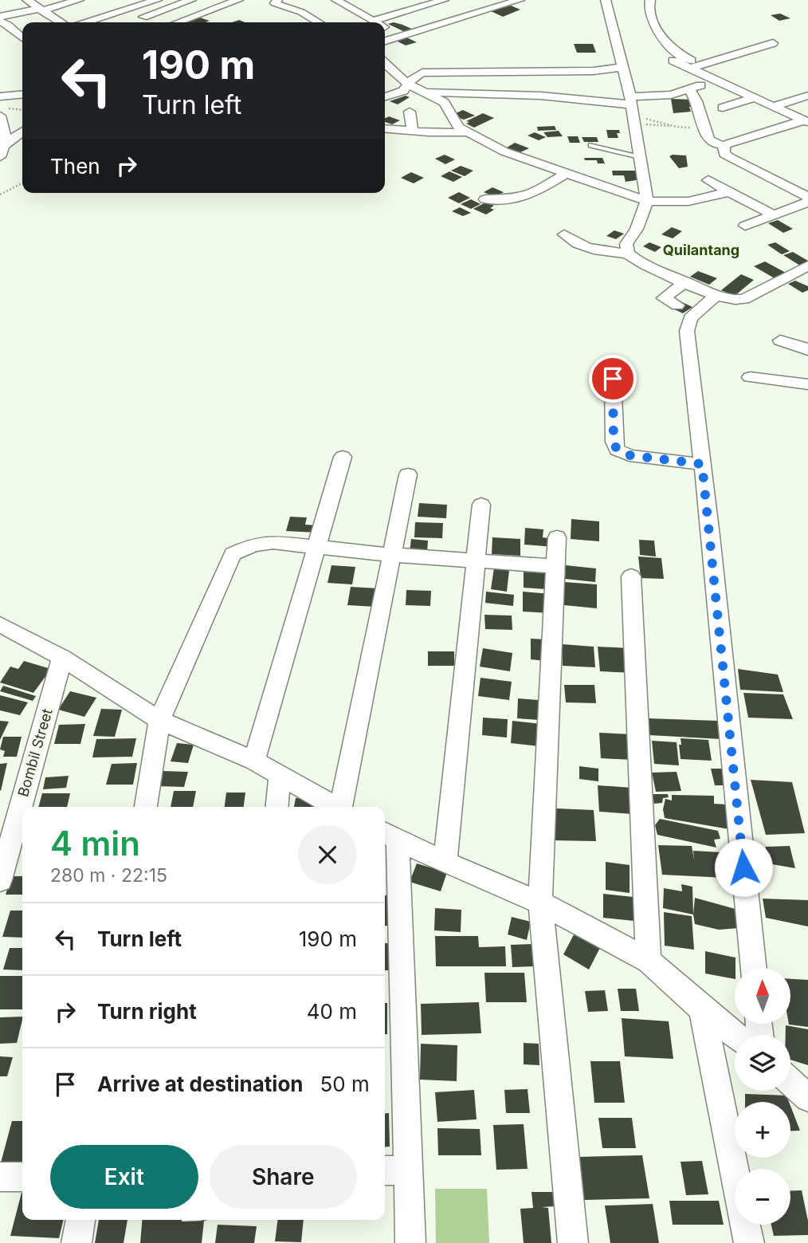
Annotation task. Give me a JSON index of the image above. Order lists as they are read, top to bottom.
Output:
{
  "streets": {
    "street": ["Bombil Street"]
  },
  "districts": ["Quilantang"],
  "north": "top",
  "page": {
    "turn": ["190 m", "Turn left"],
    "then": "Then",
    "heading": ["4 min", "280 m · 22:15"],
    "list": [
      {
        "name": "Turn left",
        "value": "190 m"
      },
      {
        "name": "Turn right",
        "value": "40 m"
      },
      {
        "name": "Arrive at destination",
        "value": "50 m"
      }
    ],
    "map_buttons": ["+", "−"],
    "buttons": ["Exit", "Share"]
  }
}
